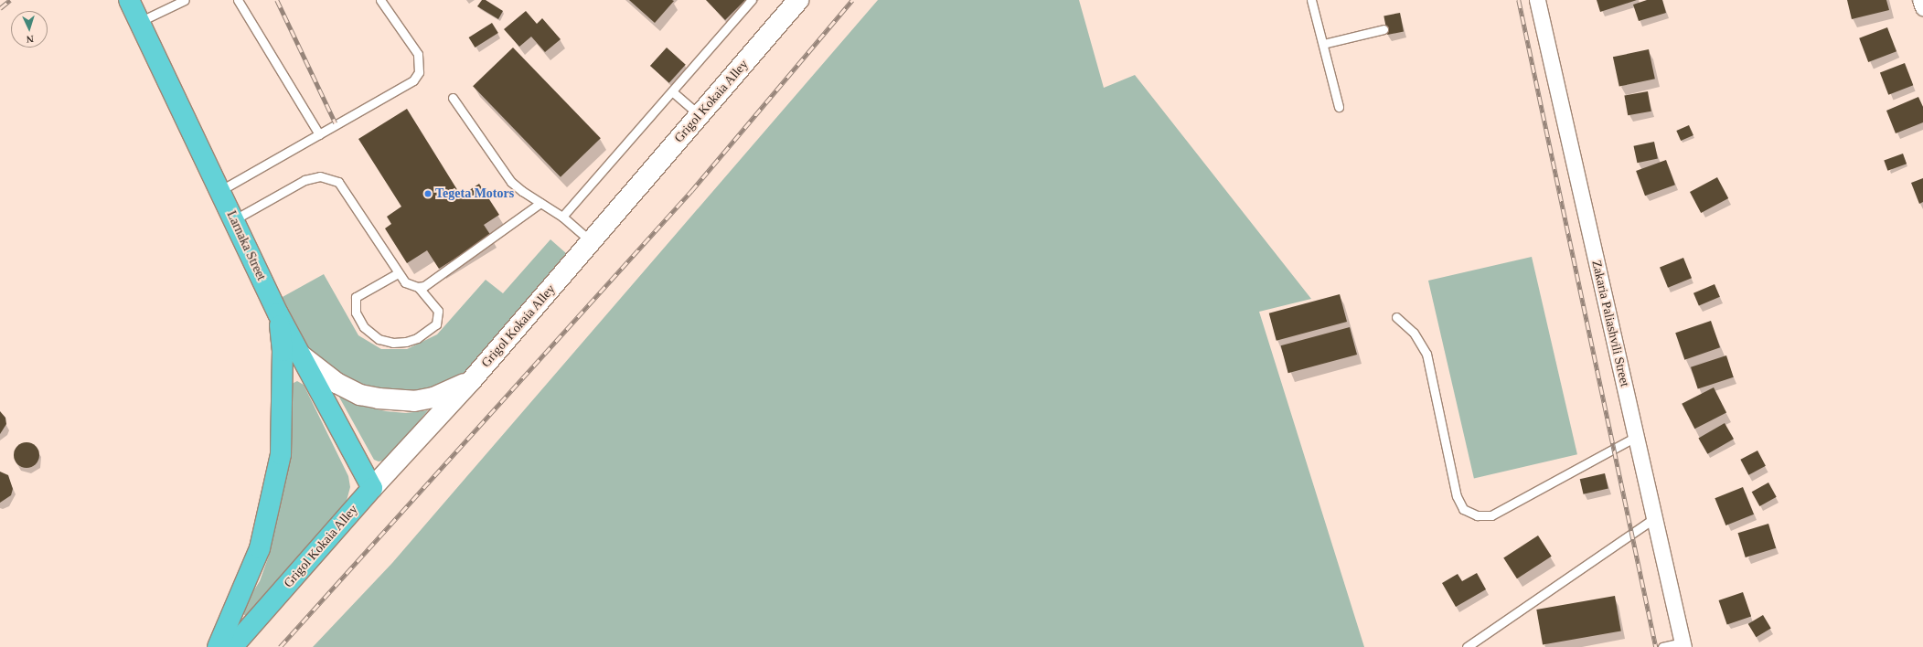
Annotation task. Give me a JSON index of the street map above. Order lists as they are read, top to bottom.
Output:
{
  "streets": {
    "highway": ["Grigol Kokaia Alley", "Larnaka Street"],
    "street": ["Zakaria Paliashvili Street"]
  },
  "crossings": [
    ["Grigol Kokaia Alley", "Larnaka Street"]
  ],
  "places": ["Tegeta Motors"],
  "north": "bottom"
}
